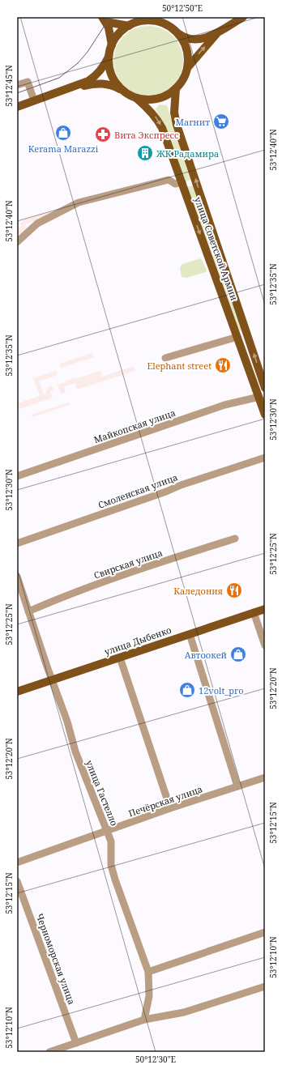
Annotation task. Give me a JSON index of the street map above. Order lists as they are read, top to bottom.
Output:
{
  "streets": {
    "main road": ["улица Советской Армии", "улица Дыбенко"],
    "street": [
      "Майкопская улица",
      "Смоленская улица",
      "Свирская улица",
      "улица Гастелло",
      "Печёрская улица",
      "Черноморская улица"
    ]
  },
  "crossings": [
    ["улица Советской Армии", "Майкопская улица"],
    ["Свирская улица", "улица Гастелло"],
    ["улица Дыбенко", "улица Гастелло"],
    ["улица Гастелло", "Печёрская улица"]
  ],
  "places": {
    "supermarket": ["Магнит"],
    "shop": ["Kerama Marazzi", "Автоокей", "12volt_pro"],
    "pharmacy": ["Вита Экспресс"],
    "building": ["ЖК Радамира"],
    "restaurant": ["Elephant street", "Каледония"]
  },
  "coordinates": [
    "50°12'50\"E",
    "53°12'45\"N",
    "53°12'40\"N",
    "53°12'35\"N",
    "53°12'30\"N",
    "53°12'25\"N",
    "53°12'20\"N",
    "53°12'15\"N",
    "53°12'10\"N",
    "50°12'30\"E"
  ]
}
